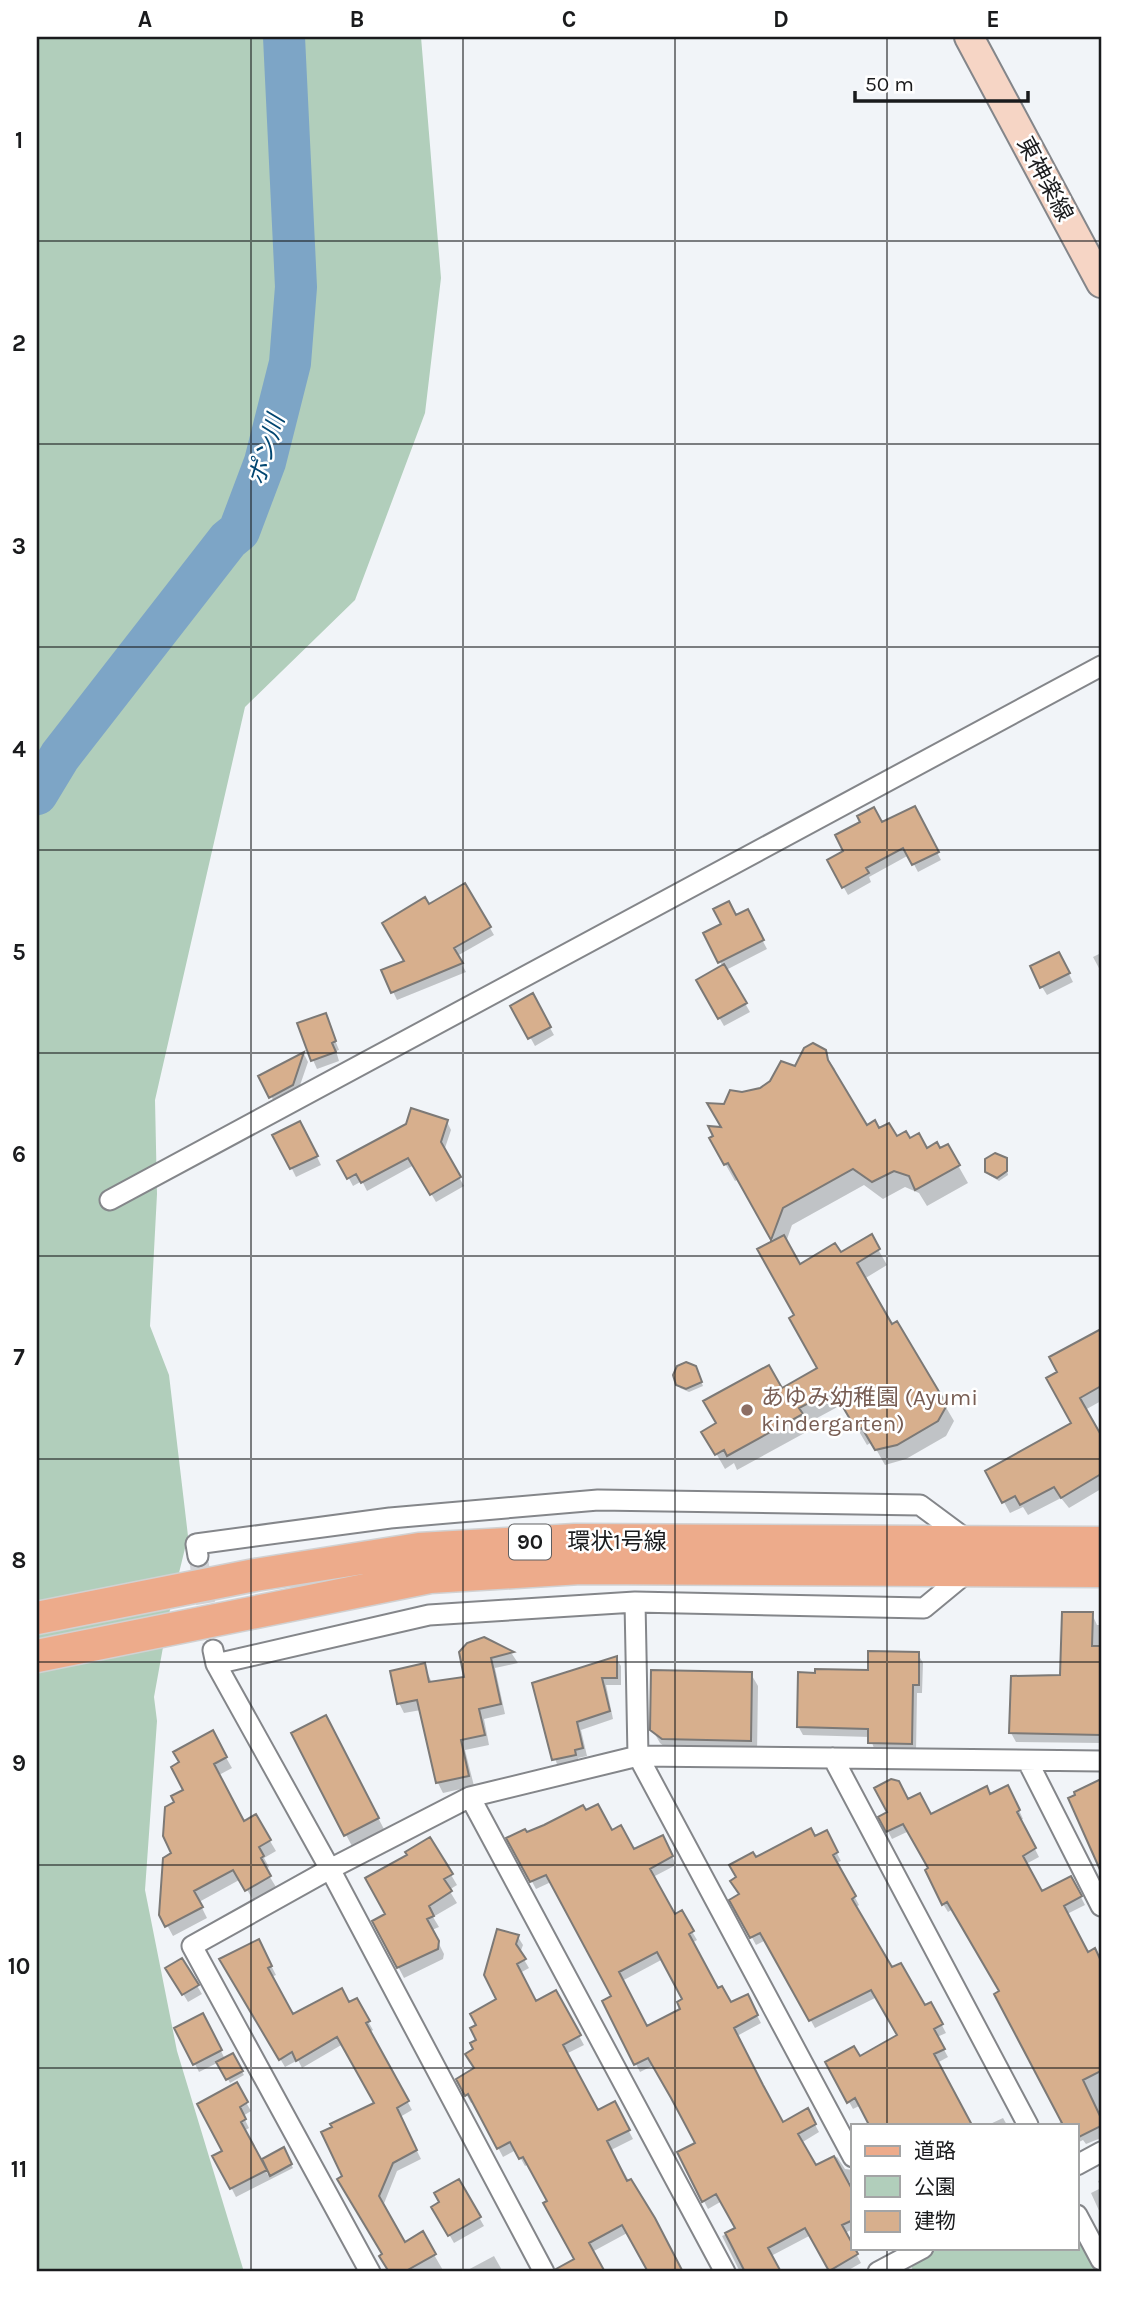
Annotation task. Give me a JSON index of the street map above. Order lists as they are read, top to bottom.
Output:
{
  "streets": {
    "main road": ["東神楽線", "環状1号線", "90"]
  },
  "water": ["ポン川"],
  "places": ["あゆみ幼稚園 (Ayumi kindergarten)"],
  "legend": ["道路", "公園", "建物"],
  "scale_bar": "50 m",
  "grid": {
    "columns": [
      "A",
      "B",
      "C",
      "D",
      "E"
    ],
    "rows": [
      "1",
      "2",
      "3",
      "4",
      "5",
      "6",
      "7",
      "8",
      "9",
      "10",
      "11"
    ]
  }
}
